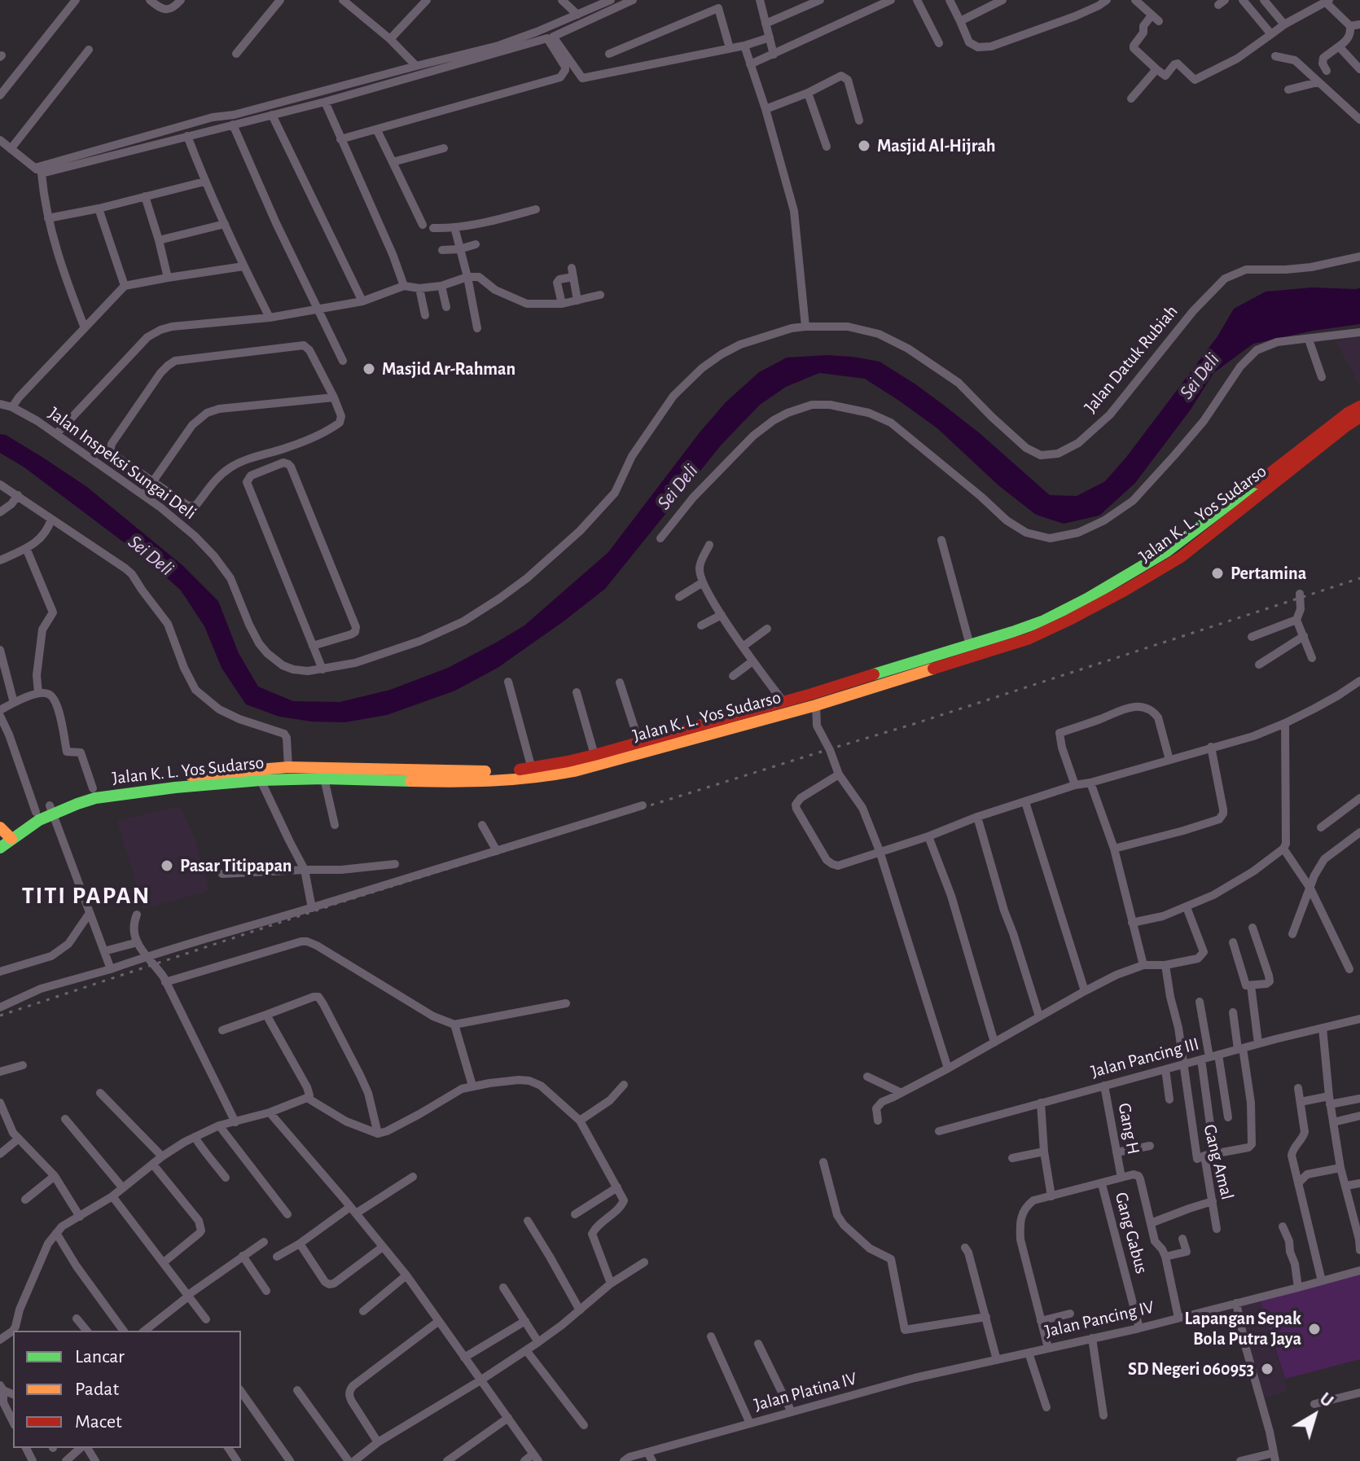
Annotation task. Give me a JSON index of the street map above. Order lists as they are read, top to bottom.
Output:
{
  "streets": {
    "highway": ["Jalan K. L. Yos Sudarso"],
    "street": [
      "Jalan Datuk Rubiah",
      "Jalan Inspeksi Sungai Deli",
      "Jalan Pancing III",
      "Gang H",
      "Gang Amal",
      "Gang Gabus",
      "Jalan Pancing IV",
      "Jalan Platina IV"
    ]
  },
  "crossings": [
    ["Jalan Datuk Rubiah", "Jalan Inspeksi Sungai Deli"],
    ["Jalan Pancing III", "Gang H"],
    ["Jalan Pancing III", "Gang Amal"],
    ["Gang Gabus", "Jalan Pancing IV"],
    ["Jalan Pancing IV", "Jalan Platina IV"]
  ],
  "districts": ["TITI PAPAN"],
  "water": ["Sei Deli"],
  "places": [
    "Masjid Al-Hijrah",
    "Masjid Ar-Rahman",
    "Pertamina",
    "Pasar Titipapan",
    "Lapangan Sepak Bola Putra Jaya",
    "SD Negeri 060953"
  ],
  "legend": ["Lancar", "Padat", "Macet"],
  "north": "top right"
}
